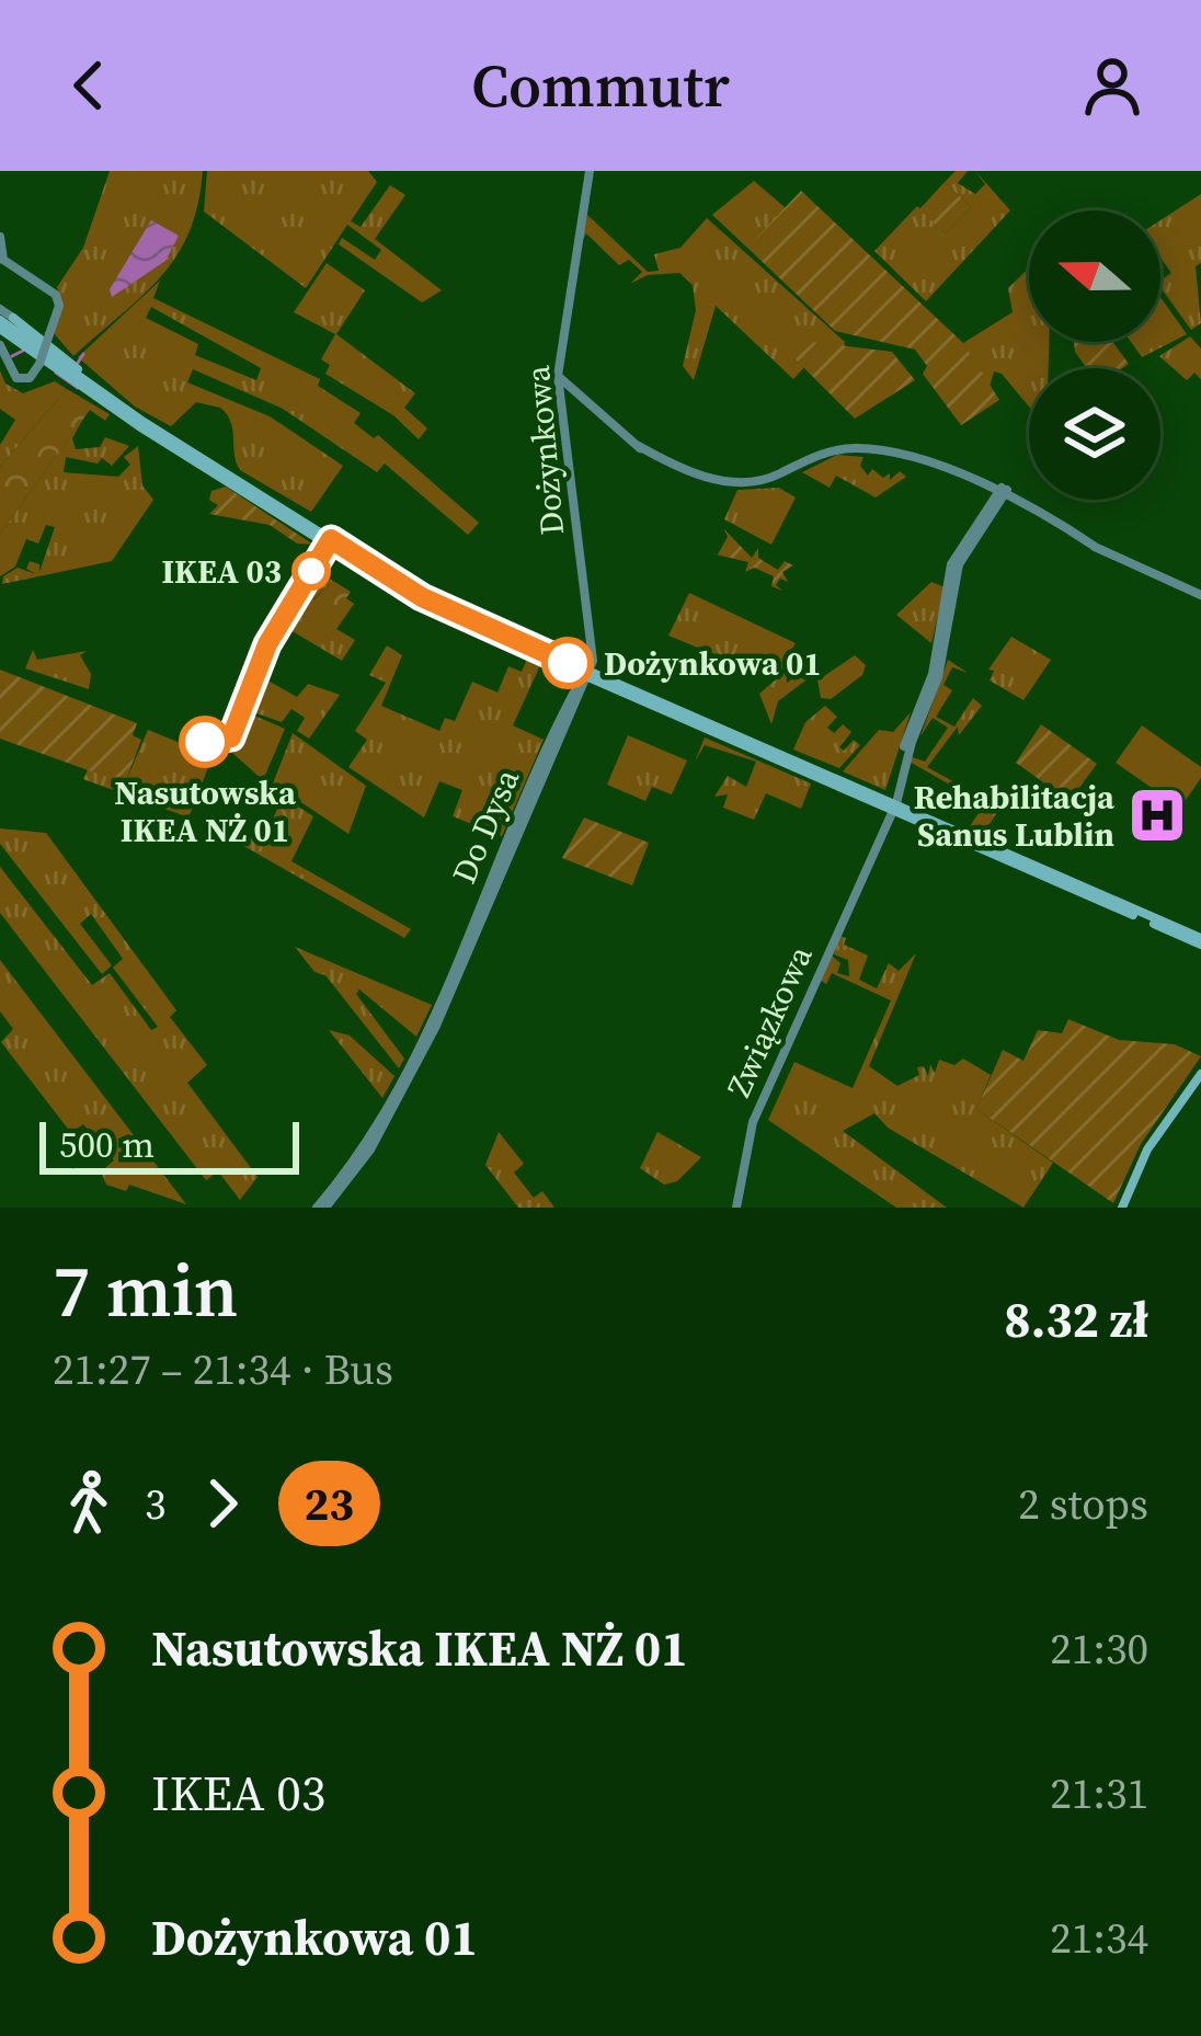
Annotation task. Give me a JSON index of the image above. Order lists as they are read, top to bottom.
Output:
{
  "streets": {
    "street": ["Dożynkowa", "Do Dysa", "Związkowa"]
  },
  "crossings": [
    ["Dożynkowa", "Do Dysa"]
  ],
  "places": {
    "other": ["IKEA 03", "Dożynkowa 01", "Nasutowska IKEA NŻ 01"],
    "hospital": ["Rehabilitacja Sanus Lublin"]
  },
  "lines": ["bus line 23"],
  "scale_bar": "500 m",
  "north": "left",
  "page": {
    "header": "Commutr",
    "scale": "500 m",
    "heading": ["7 min", "21:27 – 21:34 · Bus", "8.32 zł"],
    "legs": ["3", "23", "2 stops"],
    "list": [
      {
        "name": "Nasutowska IKEA NŻ 01",
        "value": "21:30"
      },
      {
        "name": "IKEA 03",
        "value": "21:31"
      },
      {
        "name": "Dożynkowa 01",
        "value": "21:34"
      }
    ]
  }
}
